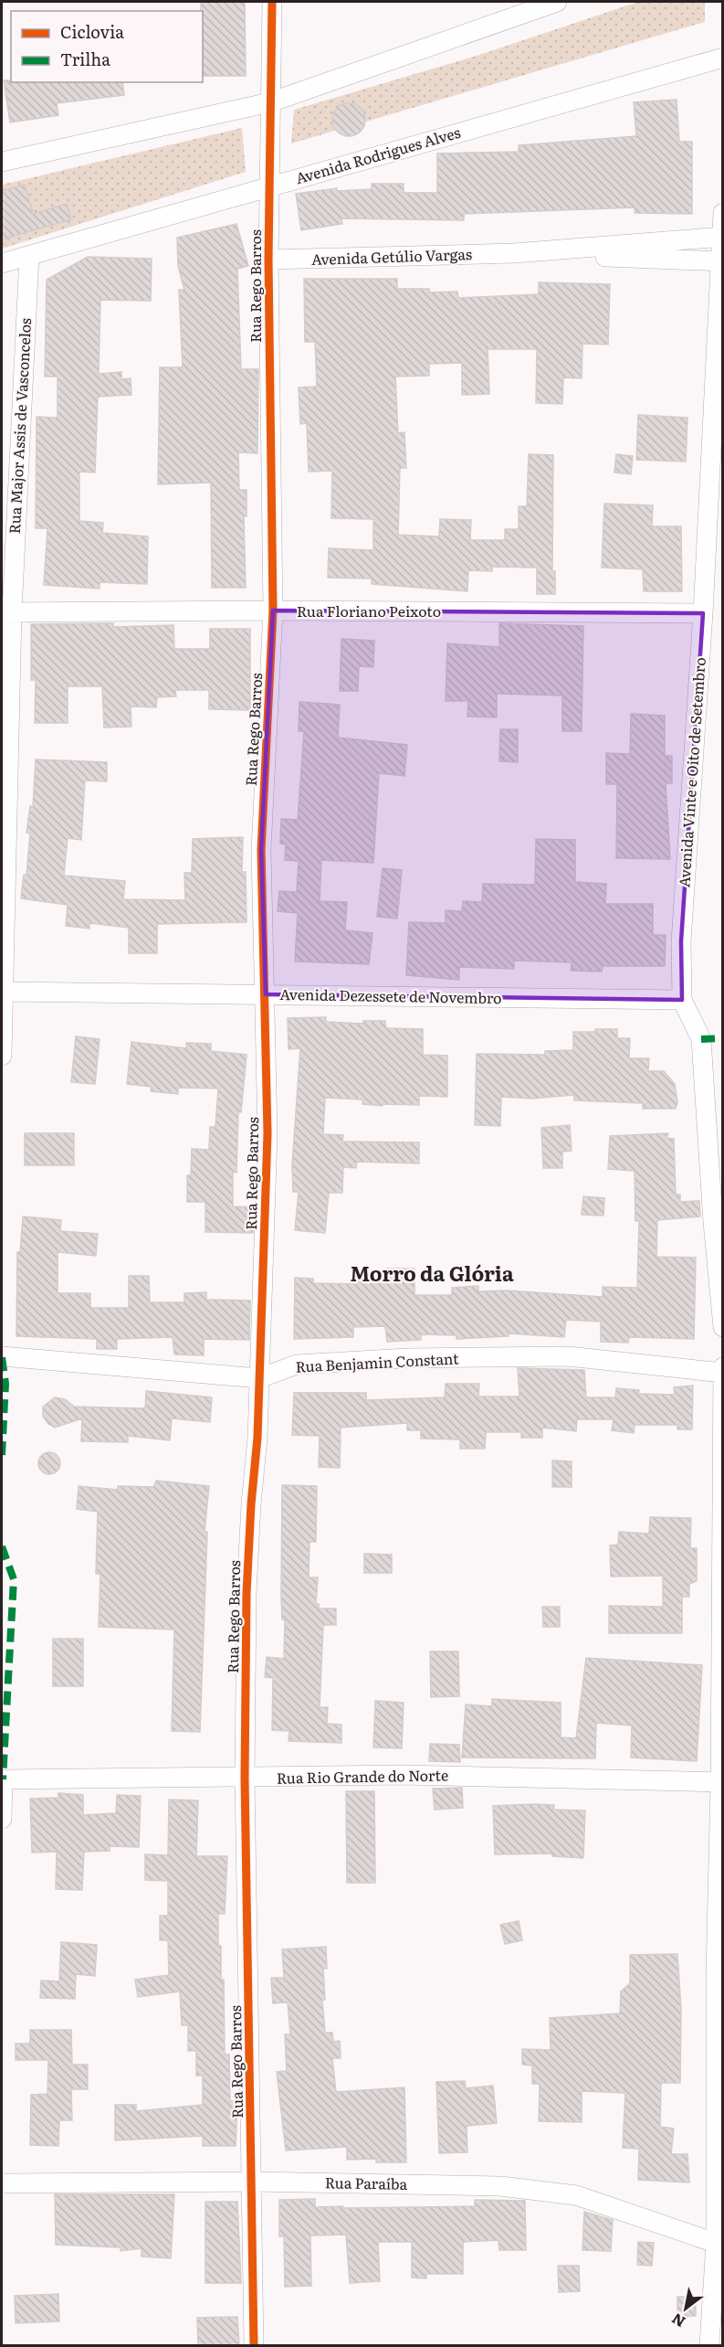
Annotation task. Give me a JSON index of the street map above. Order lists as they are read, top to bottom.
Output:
{
  "streets": {
    "street": [
      "Avenida Rodrigues Alves",
      "Avenida Getúlio Vargas",
      "Rua Rego Barros",
      "Rua Major Assis de Vasconcelos",
      "Rua Floriano Peixoto",
      "Avenida Vinte e Oito de Setembro",
      "Avenida Dezessete de Novembro",
      "Rua Benjamin Constant",
      "Rua Rio Grande do Norte",
      "Rua Paraíba"
    ]
  },
  "crossings": [
    ["Avenida Rodrigues Alves", "Rua Rego Barros"],
    ["Avenida Rodrigues Alves", "Rua Major Assis de Vasconcelos"],
    ["Avenida Getúlio Vargas", "Rua Rego Barros"],
    ["Avenida Getúlio Vargas", "Avenida Vinte e Oito de Setembro"],
    ["Rua Rego Barros", "Rua Floriano Peixoto"],
    ["Rua Rego Barros", "Avenida Dezessete de Novembro"],
    ["Rua Rego Barros", "Rua Benjamin Constant"],
    ["Rua Rego Barros", "Rua Rio Grande do Norte"],
    ["Rua Rego Barros", "Rua Paraíba"],
    ["Rua Major Assis de Vasconcelos", "Rua Floriano Peixoto"],
    ["Rua Major Assis de Vasconcelos", "Avenida Dezessete de Novembro"],
    ["Rua Floriano Peixoto", "Avenida Vinte e Oito de Setembro"],
    ["Avenida Vinte e Oito de Setembro", "Avenida Dezessete de Novembro"]
  ],
  "districts": ["Morro da Glória"],
  "legend": ["Ciclovia", "Trilha"],
  "north": "bottom left"
}
